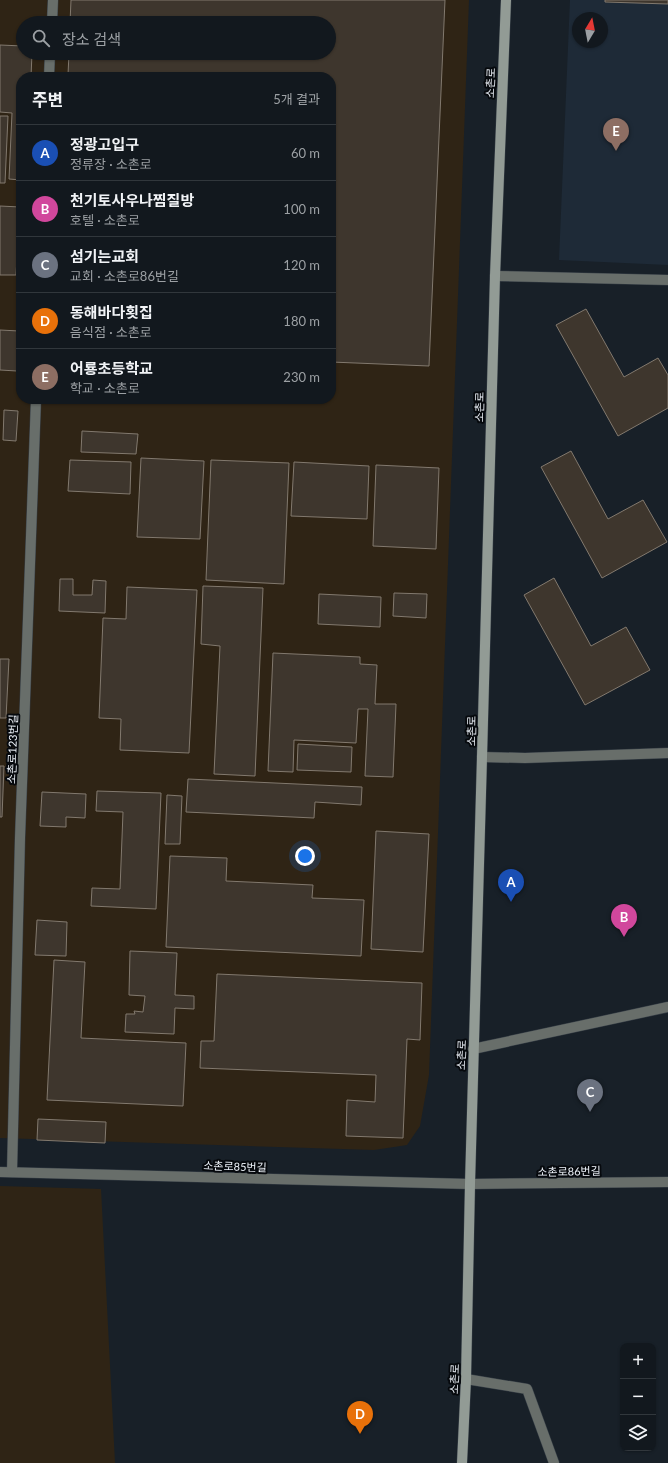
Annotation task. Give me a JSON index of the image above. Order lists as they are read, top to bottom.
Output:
{
  "streets": {
    "street": [
      "소촌로",
      "소촌로123번길",
      "소촌로85번길",
      "소촌로86번길"
    ]
  },
  "crossings": [
    ["소촌로", "소촌로85번길"],
    ["소촌로", "소촌로86번길"],
    ["소촌로123번길", "소촌로85번길"],
    ["소촌로85번길", "소촌로86번길"]
  ],
  "north": "top",
  "page": {
    "search": "장소 검색",
    "heading": ["주변", "5개 결과"],
    "pins": [
      "E",
      "A",
      "B",
      "C",
      "D"
    ],
    "list": [
      {
        "mark": "A",
        "name": "정광고입구",
        "note": "정류장 · 소촌로",
        "value": "60 m"
      },
      {
        "mark": "B",
        "name": "천기토사우나찜질방",
        "note": "호텔 · 소촌로",
        "value": "100 m"
      },
      {
        "mark": "C",
        "name": "섬기는교회",
        "note": "교회 · 소촌로86번길",
        "value": "120 m"
      },
      {
        "mark": "D",
        "name": "동해바다횟집",
        "note": "음식점 · 소촌로",
        "value": "180 m"
      },
      {
        "mark": "E",
        "name": "어룡초등학교",
        "note": "학교 · 소촌로",
        "value": "230 m"
      }
    ],
    "map_buttons": ["+", "−"]
  }
}
